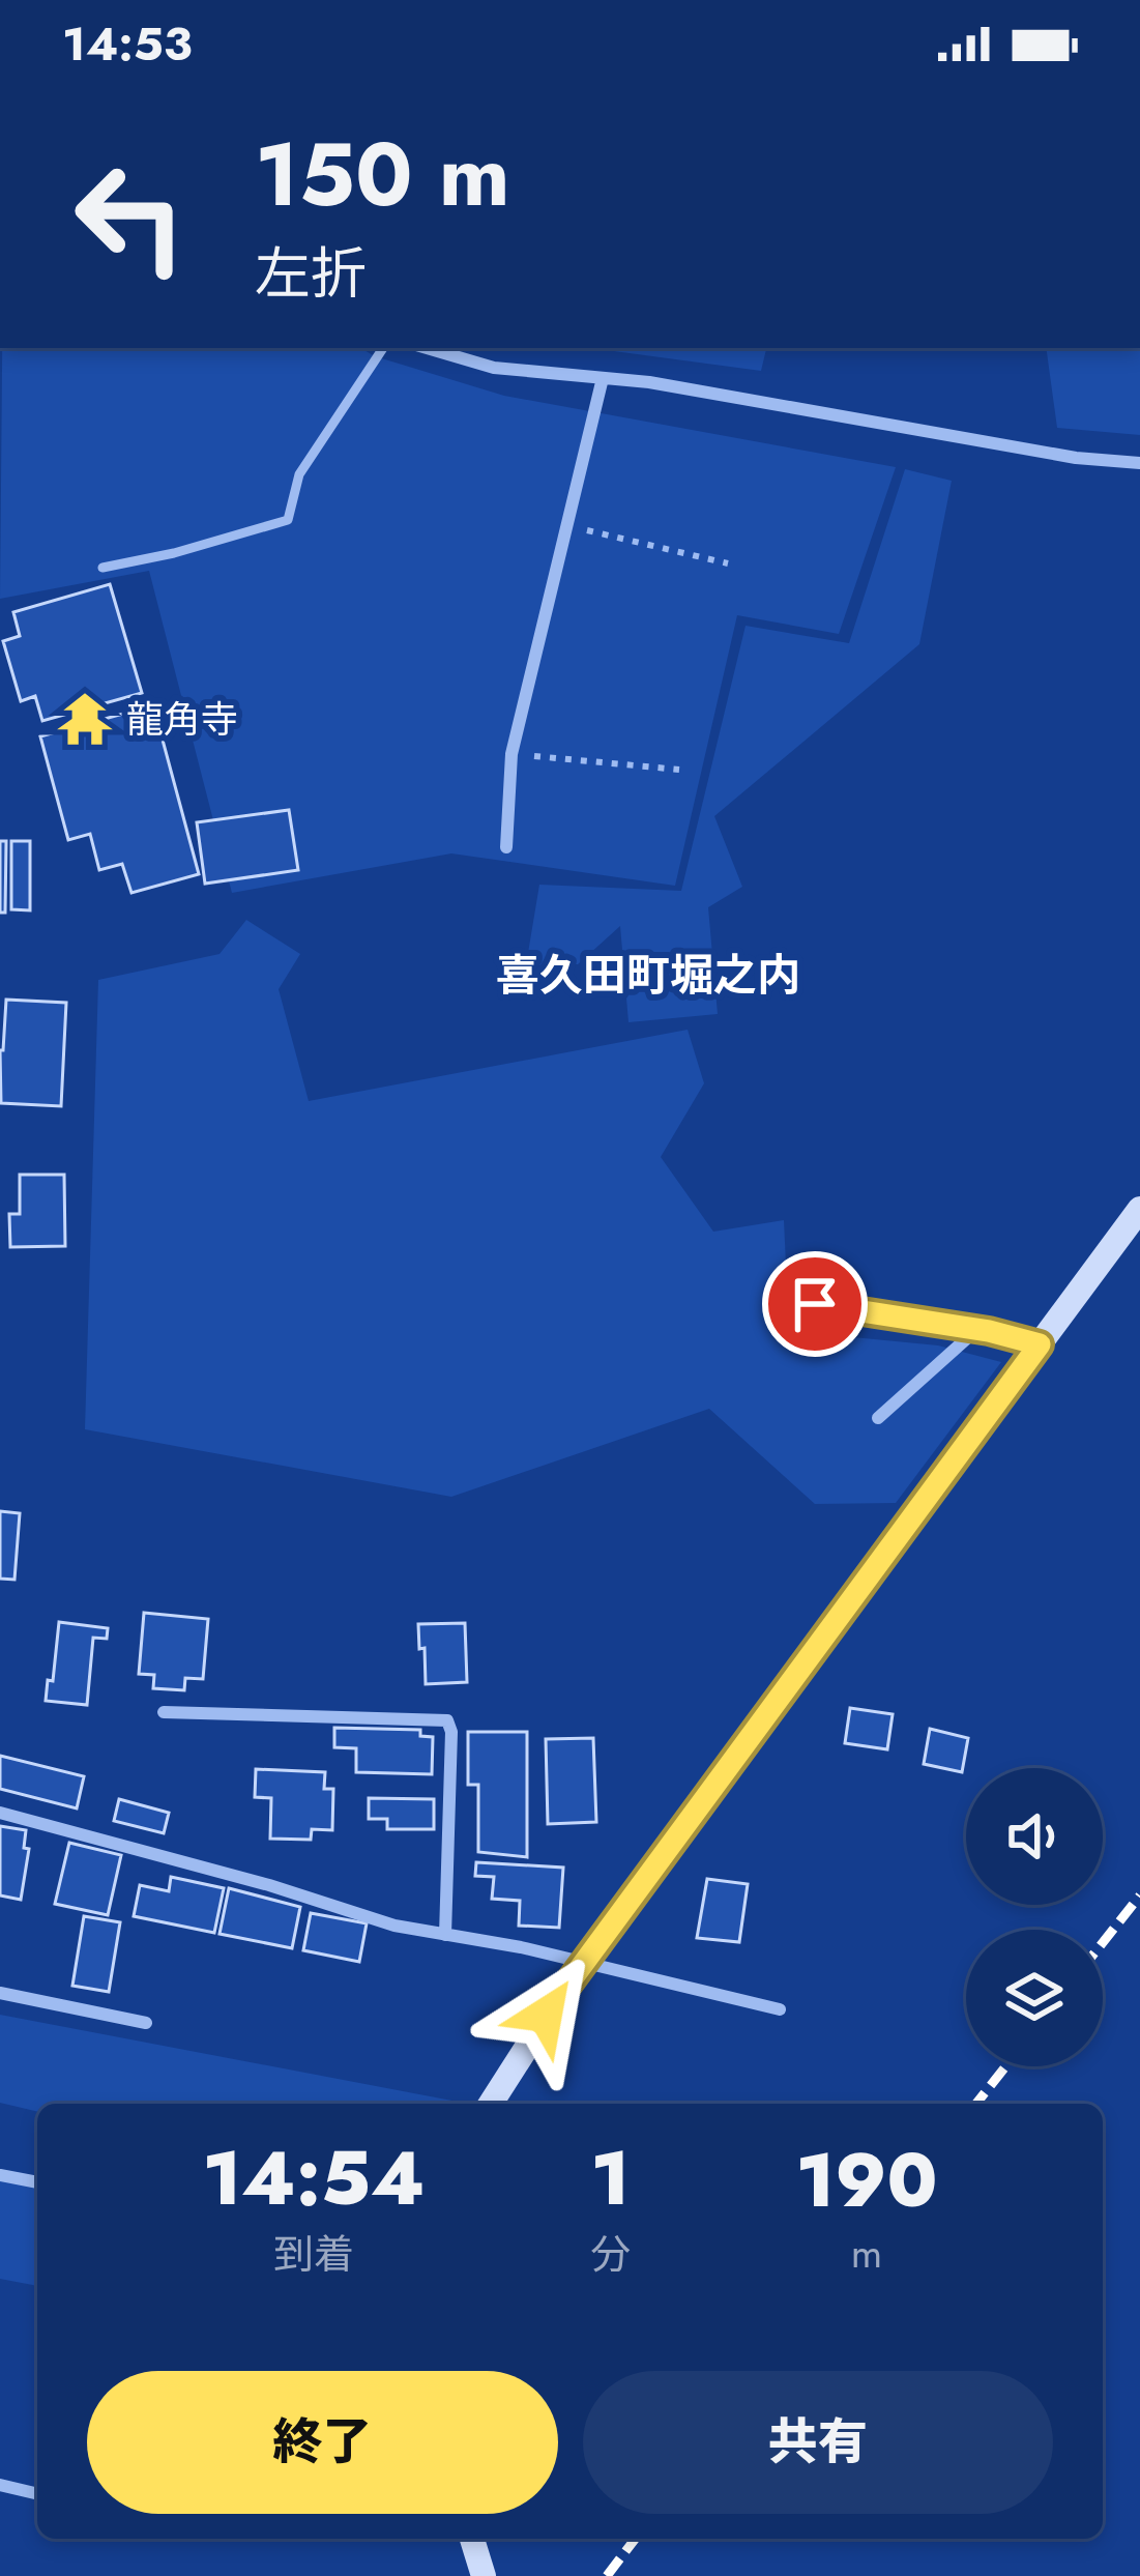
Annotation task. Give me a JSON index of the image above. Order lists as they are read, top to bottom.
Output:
{
  "districts": ["喜久田町堀之内"],
  "places": {
    "temple": ["龍角寺"]
  },
  "page": {
    "status": "14:53",
    "turn": ["150 m", "左折"],
    "eta": [
      "14:54",
      "到着",
      "1",
      "分",
      "190",
      "m"
    ],
    "buttons": ["終了", "共有"]
  }
}
